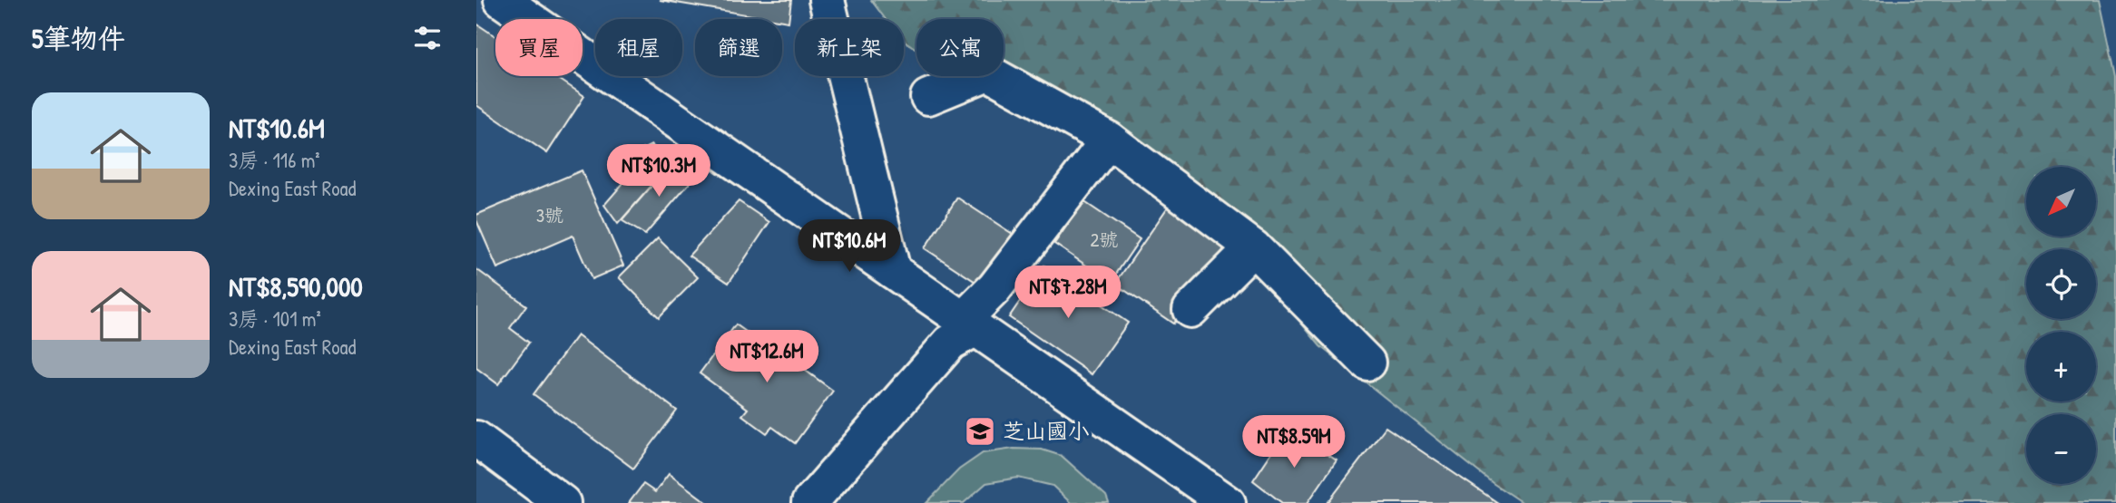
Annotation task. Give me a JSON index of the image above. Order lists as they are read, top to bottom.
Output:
{
  "places": {
    "school or university": ["芝山國小"]
  },
  "house_numbers": ["3號", "2號"],
  "north": "bottom left",
  "page": {
    "heading": "5筆物件",
    "chip": [
      "買屋",
      "租屋",
      "篩選",
      "新上架",
      "公寓"
    ],
    "list": [
      {
        "name": "NT$10.6M",
        "note": "3房 · 116 m² · Dexing East Road"
      },
      {
        "name": "NT$8,590,000",
        "note": "3房 · 101 m² · Dexing East Road"
      }
    ],
    "price": [
      "NT$10.3M",
      "NT$10.6M",
      "NT$7.28M",
      "NT$12.6M",
      "NT$8.59M"
    ],
    "map_buttons": ["+", "−"]
  }
}
